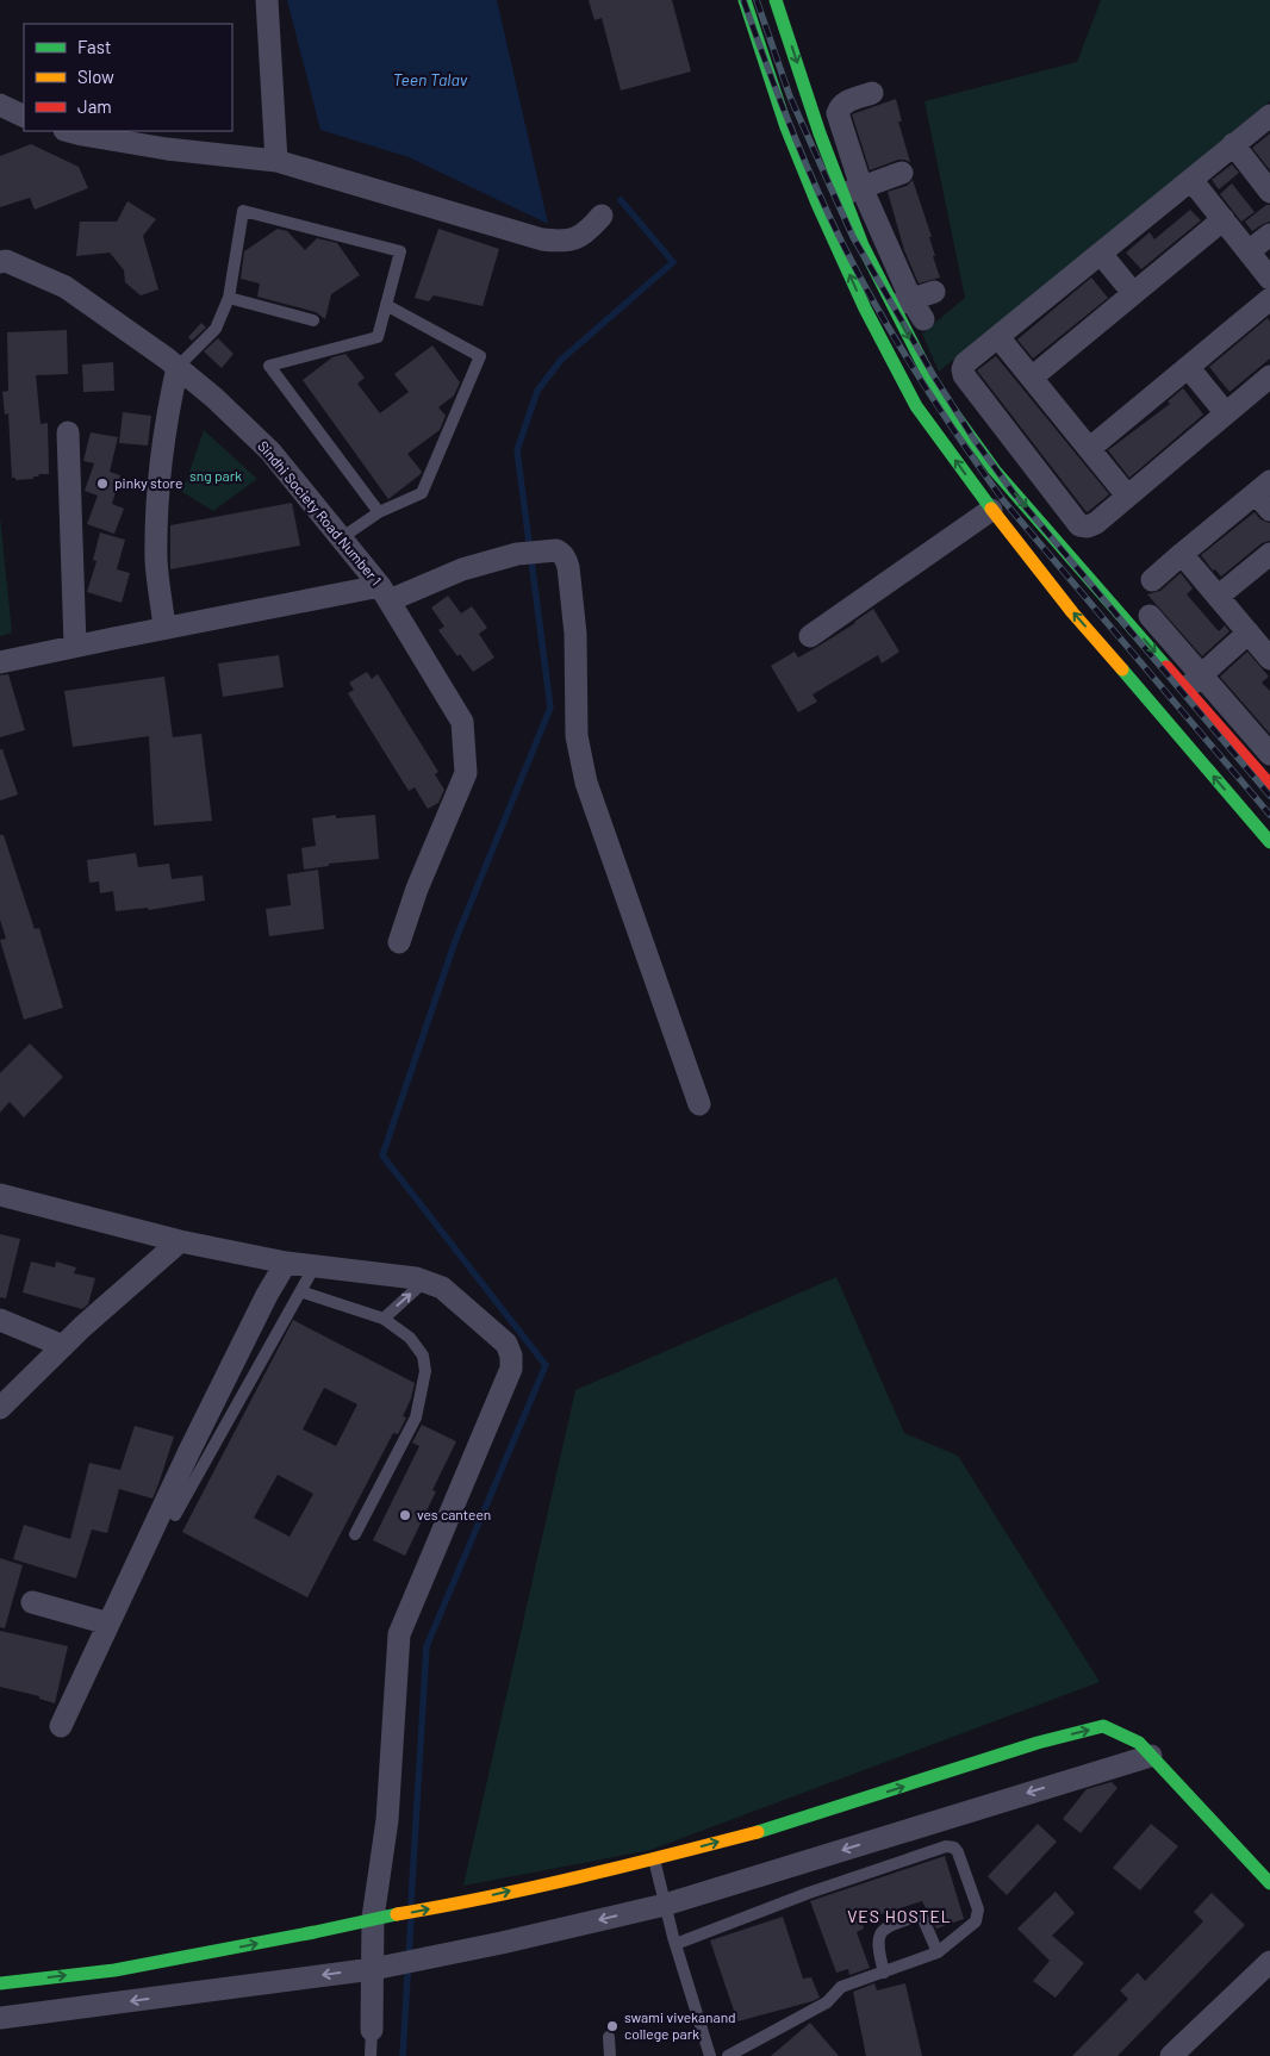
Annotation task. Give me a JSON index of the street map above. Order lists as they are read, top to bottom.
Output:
{
  "streets": {
    "street": ["Sindhi Society Road Number 1"]
  },
  "districts": ["VES HOSTEL"],
  "water": ["Teen Talav"],
  "parks": ["sng park"],
  "places": ["pinky store", "ves canteen", "swami vivekanand college park"],
  "legend": ["Fast", "Slow", "Jam"]
}
